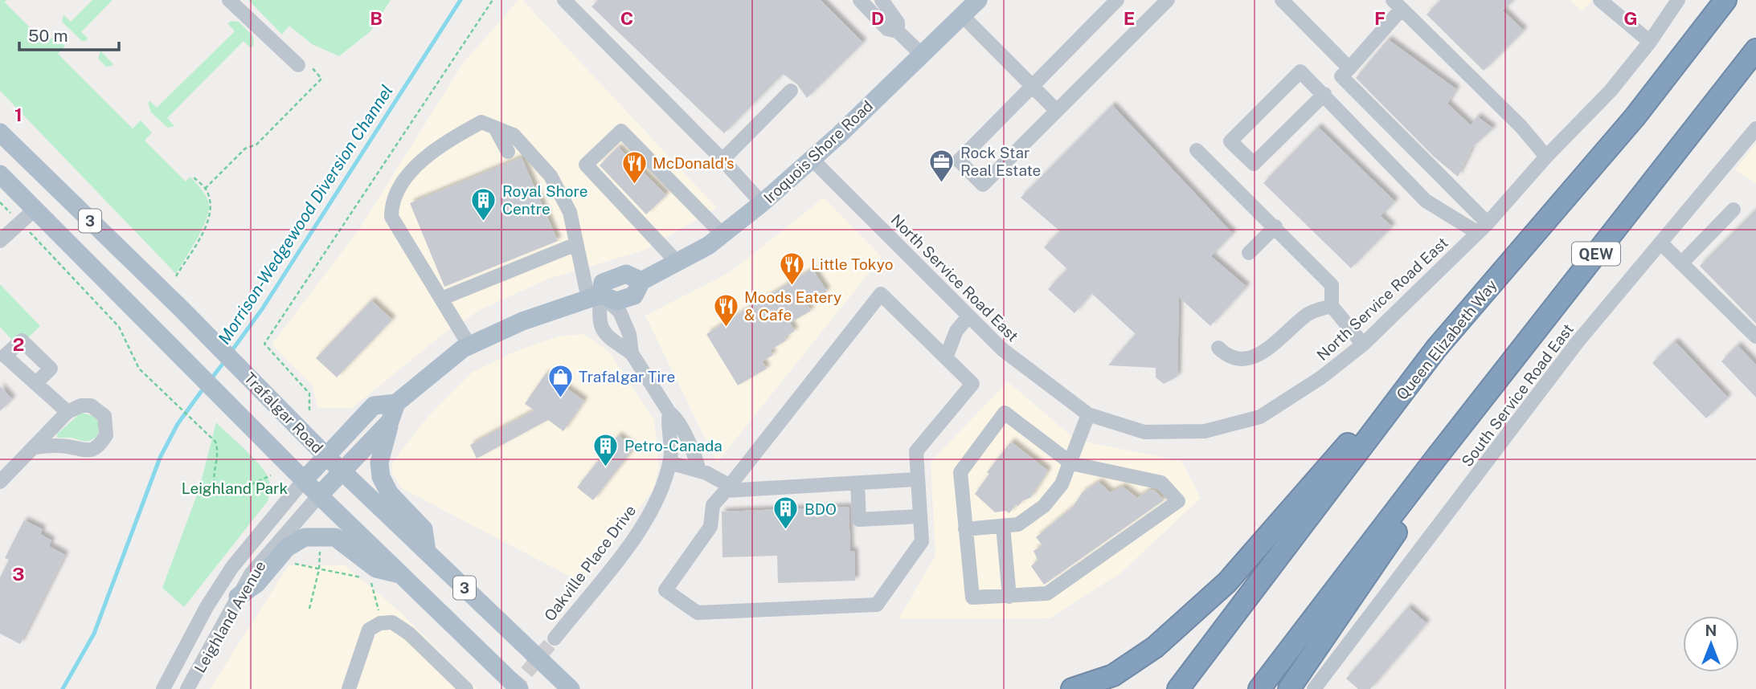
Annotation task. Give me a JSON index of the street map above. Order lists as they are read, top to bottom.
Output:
{
  "streets": {
    "highway": ["QEW", "Queen Elizabeth Way"],
    "main road": [
      "Iroquois Shore Road",
      "3",
      "Trafalgar Road",
      "Leighland Avenue"
    ],
    "street": ["North Service Road East", "South Service Road East", "Oakville Place Drive"]
  },
  "crossings": [
    ["Iroquois Shore Road", "North Service Road East"],
    ["Iroquois Shore Road", "Trafalgar Road"],
    ["Iroquois Shore Road", "Leighland Avenue"],
    ["3", "Leighland Avenue"],
    ["Trafalgar Road", "Leighland Avenue"]
  ],
  "water": ["Morrison-Wedgewood Diversion Channel"],
  "parks": ["Leighland Park"],
  "places": {
    "office": ["Rock Star Real Estate"],
    "restaurant": ["McDonald's", "Little Tokyo", "Moods Eatery & Cafe"],
    "building": ["Royal Shore Centre", "Petro-Canada", "BDO"],
    "shop": ["Trafalgar Tire"]
  },
  "scale_bar": "50 m",
  "north": "top",
  "grid": {
    "columns": [
      "B",
      "C",
      "D",
      "E",
      "F",
      "G"
    ],
    "rows": ["1", "2", "3"]
  }
}
